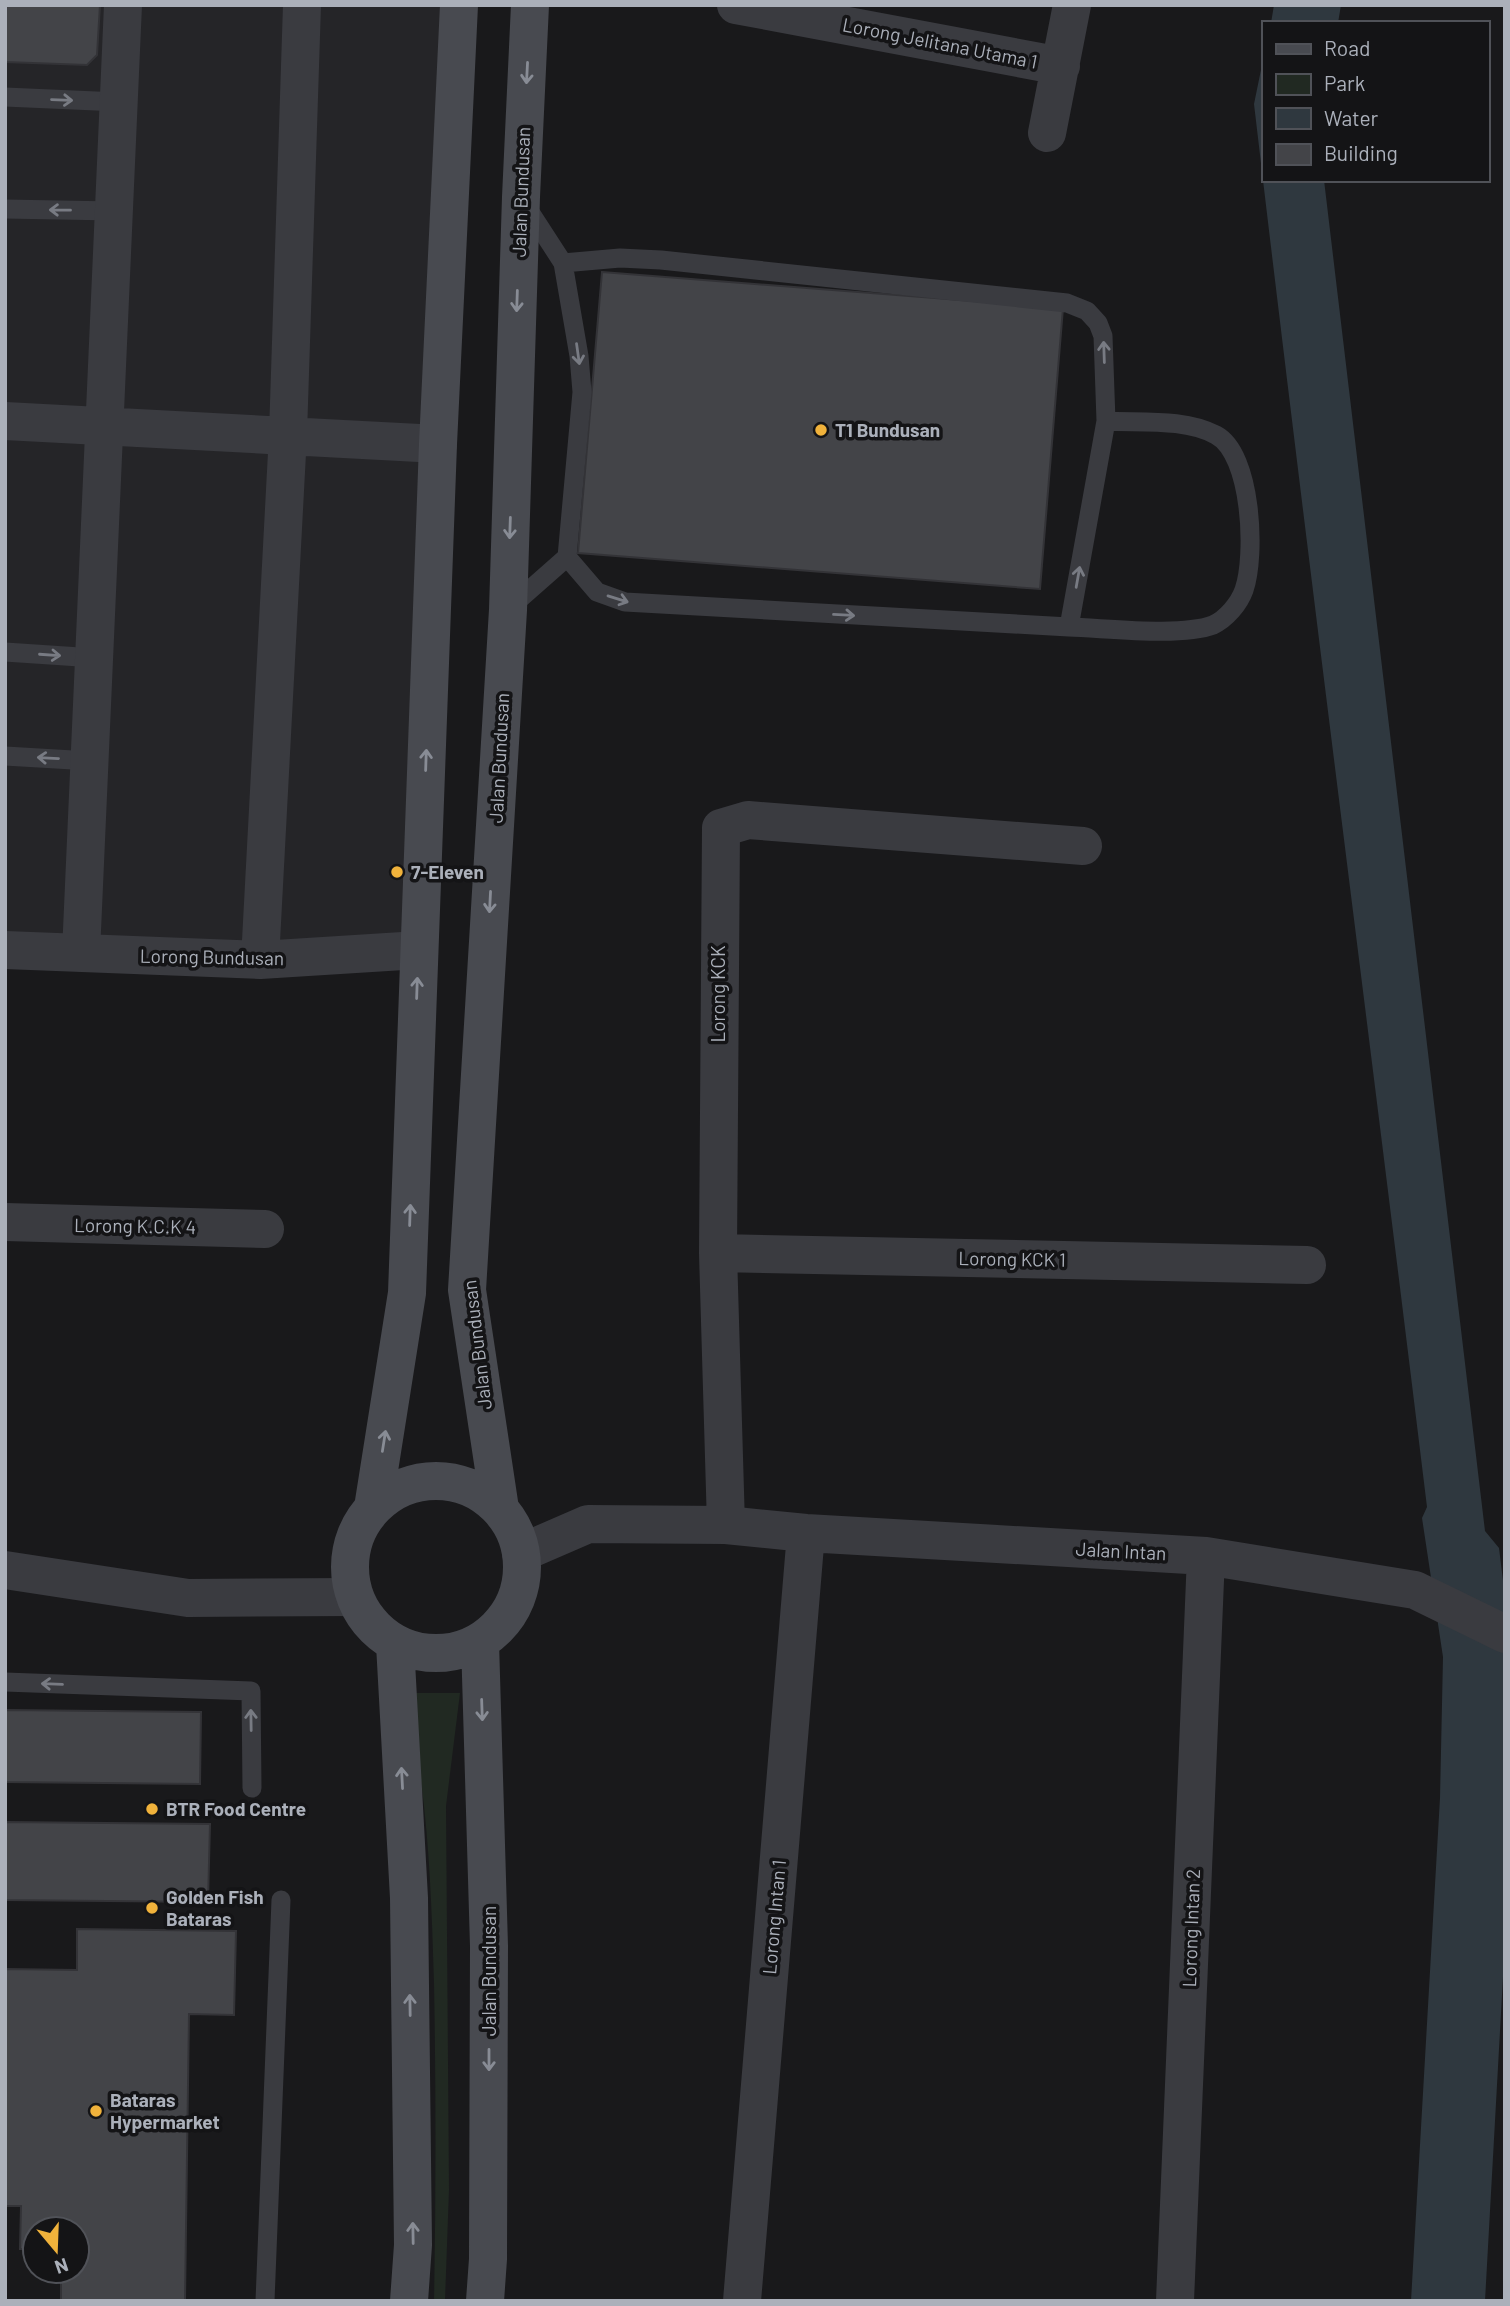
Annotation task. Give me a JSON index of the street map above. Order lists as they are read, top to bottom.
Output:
{
  "streets": {
    "main road": ["Jalan Bundusan"],
    "street": [
      "Lorong Jelitana Utama 1",
      "Lorong Bundusan",
      "Lorong KCK",
      "Lorong K.C.K 4",
      "Lorong KCK 1",
      "Jalan Intan",
      "Lorong Intan 1",
      "Lorong Intan 2"
    ]
  },
  "crossings": [
    ["Jalan Bundusan", "Jalan Intan"],
    ["Lorong KCK", "Lorong KCK 1"],
    ["Lorong KCK", "Jalan Intan"],
    ["Jalan Intan", "Lorong Intan 1"],
    ["Jalan Intan", "Lorong Intan 2"]
  ],
  "places": [
    "T1 Bundusan",
    "7-Eleven",
    "BTR Food Centre",
    "Golden Fish Bataras",
    "Bataras Hypermarket"
  ],
  "legend": [
    "Road",
    "Park",
    "Water",
    "Building"
  ],
  "north": "bottom"
}
